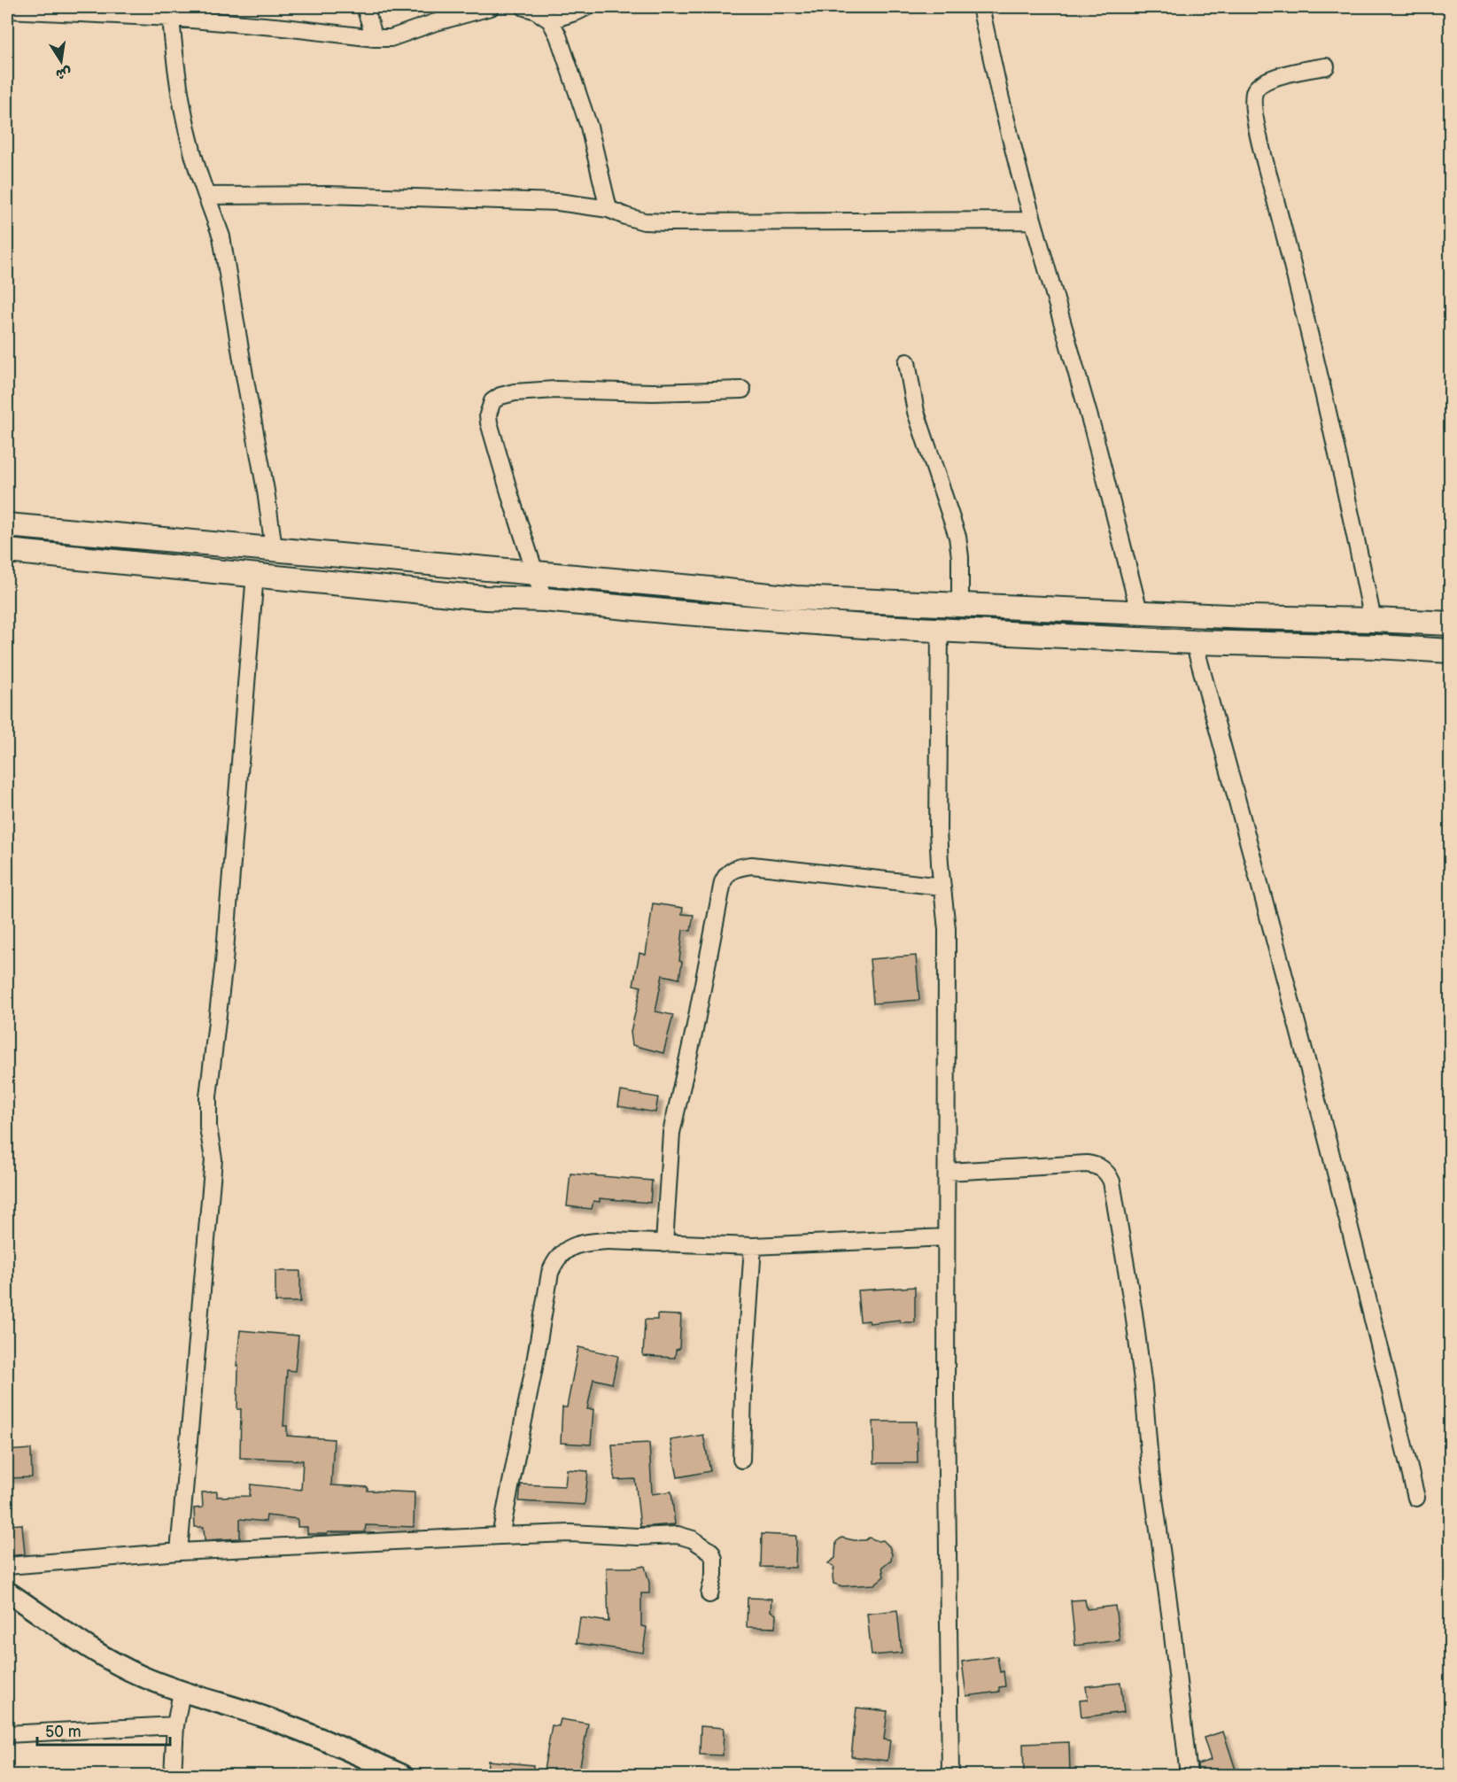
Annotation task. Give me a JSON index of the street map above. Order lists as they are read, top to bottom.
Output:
{
  "scale_bar": "50 m",
  "north": "bottom"
}
